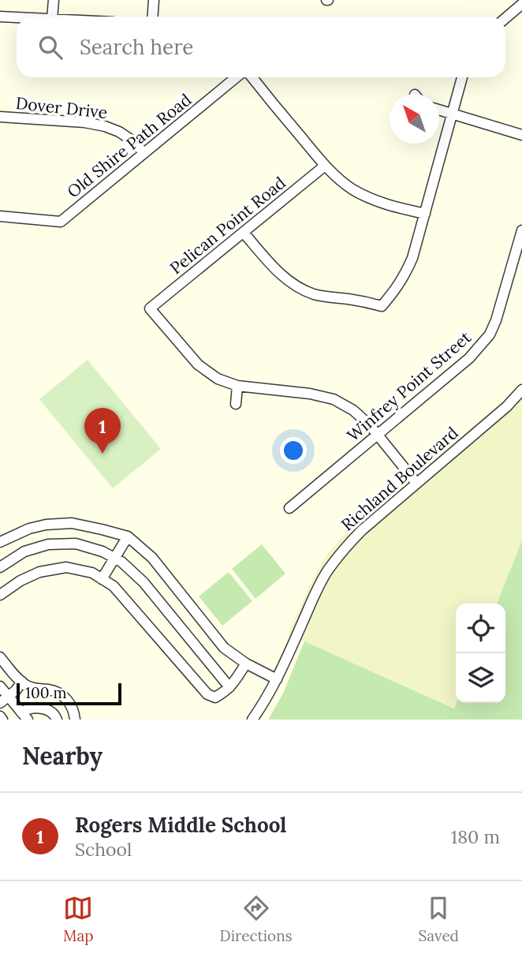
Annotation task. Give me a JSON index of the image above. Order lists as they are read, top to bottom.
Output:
{
  "streets": {
    "street": [
      "Dover Drive",
      "Old Shire Path Road",
      "Pelican Point Road",
      "Winfrey Point Street",
      "Richland Boulevard"
    ]
  },
  "crossings": [
    ["Dover Drive", "Old Shire Path Road"]
  ],
  "scale_bar": "100 m",
  "north": "top left",
  "page": {
    "search": "Search here",
    "pins": "1",
    "scale": "100 m",
    "heading": "Nearby",
    "list": [
      {
        "mark": "1",
        "name": "Rogers Middle School",
        "note": "School",
        "value": "180 m"
      }
    ],
    "nav": ["Map", "Directions", "Saved"]
  }
}
